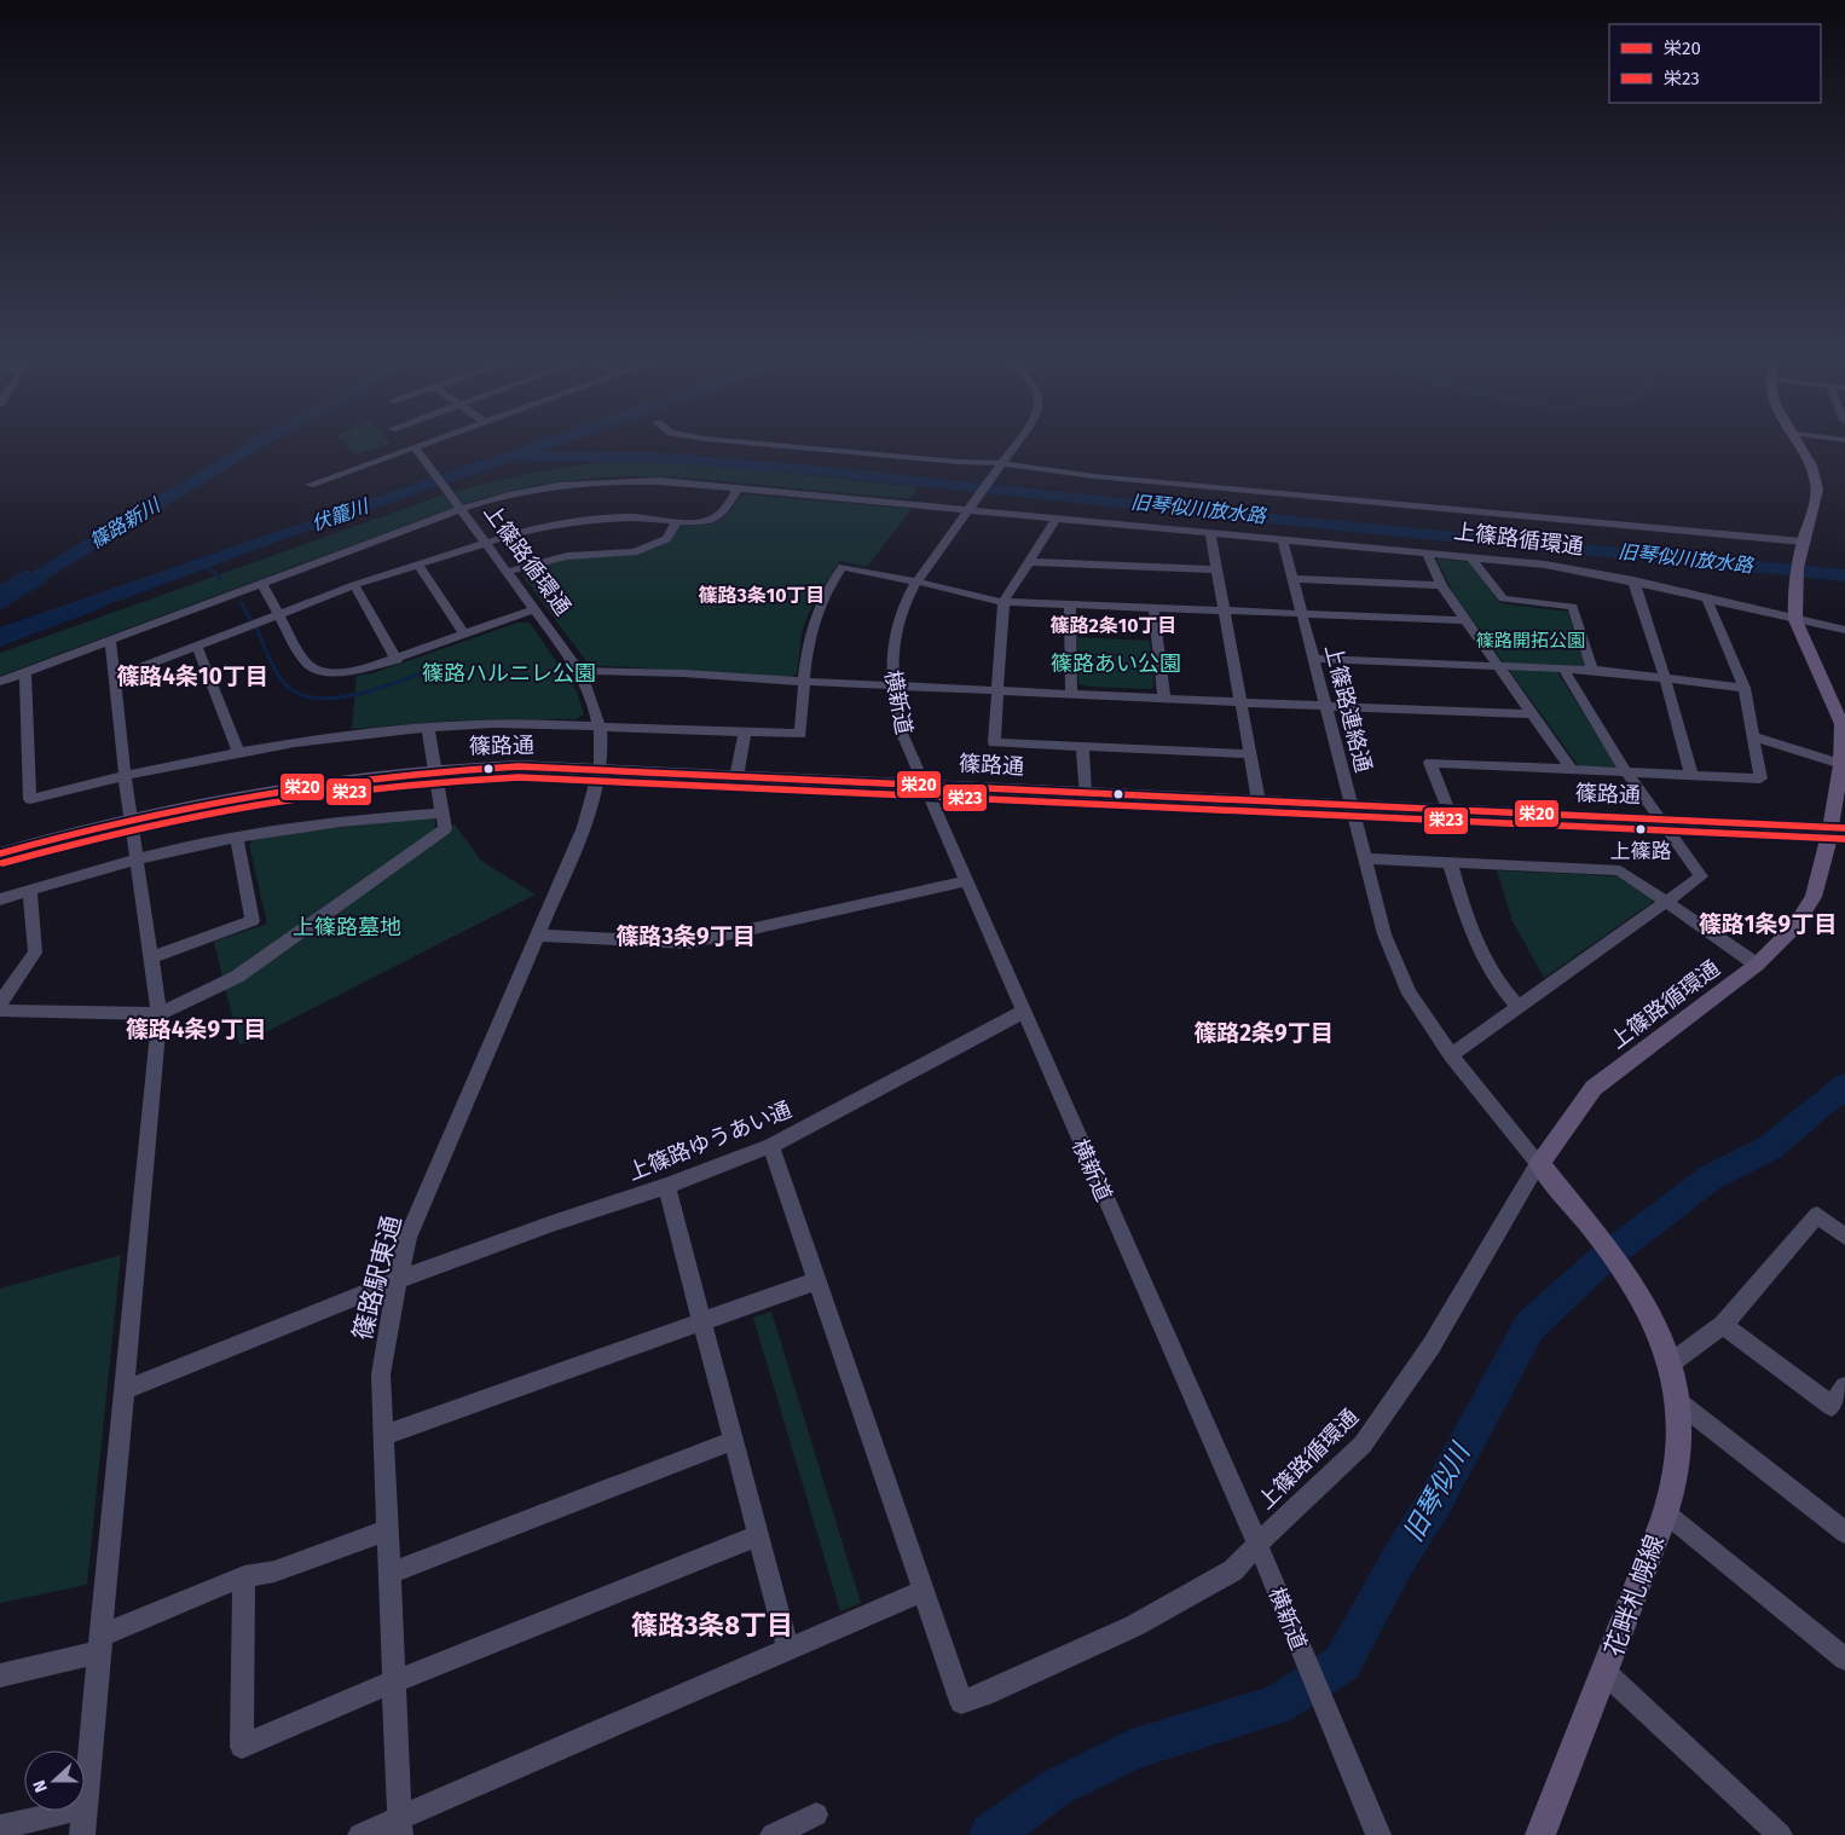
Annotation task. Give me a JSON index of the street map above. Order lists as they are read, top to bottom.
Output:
{
  "streets": {
    "main road": ["上篠路循環通", "篠路通", "花畔札幌線"],
    "street": [
      "横新道",
      "上篠路連絡通",
      "上篠路ゆうあい通",
      "篠路駅東通"
    ]
  },
  "crossings": [
    ["上篠路循環通", "横新道"],
    ["上篠路循環通", "上篠路連絡通"],
    ["上篠路循環通", "篠路通"],
    ["上篠路循環通", "篠路駅東通"],
    ["上篠路循環通", "花畔札幌線"],
    ["横新道", "篠路通"],
    ["横新道", "上篠路ゆうあい通"],
    ["上篠路連絡通", "篠路通"],
    ["上篠路連絡通", "花畔札幌線"],
    ["篠路通", "篠路駅東通"],
    ["上篠路ゆうあい通", "篠路駅東通"]
  ],
  "districts": [
    "篠路3条10丁目",
    "篠路2条10丁目",
    "篠路4条10丁目",
    "篠路1条9丁目",
    "篠路3条9丁目",
    "篠路4条9丁目",
    "篠路2条9丁目",
    "篠路3条8丁目"
  ],
  "water": [
    "旧琴似川放水路",
    "伏籠川",
    "篠路新川",
    "旧琴似川"
  ],
  "parks": [
    "篠路開拓公園",
    "篠路あい公園",
    "篠路ハルニレ公園",
    "上篠路墓地"
  ],
  "places": ["上篠路"],
  "lines": ["transit line 栄20", "transit line 栄23"],
  "legend": ["栄20", "栄23"],
  "north": "left"
}
